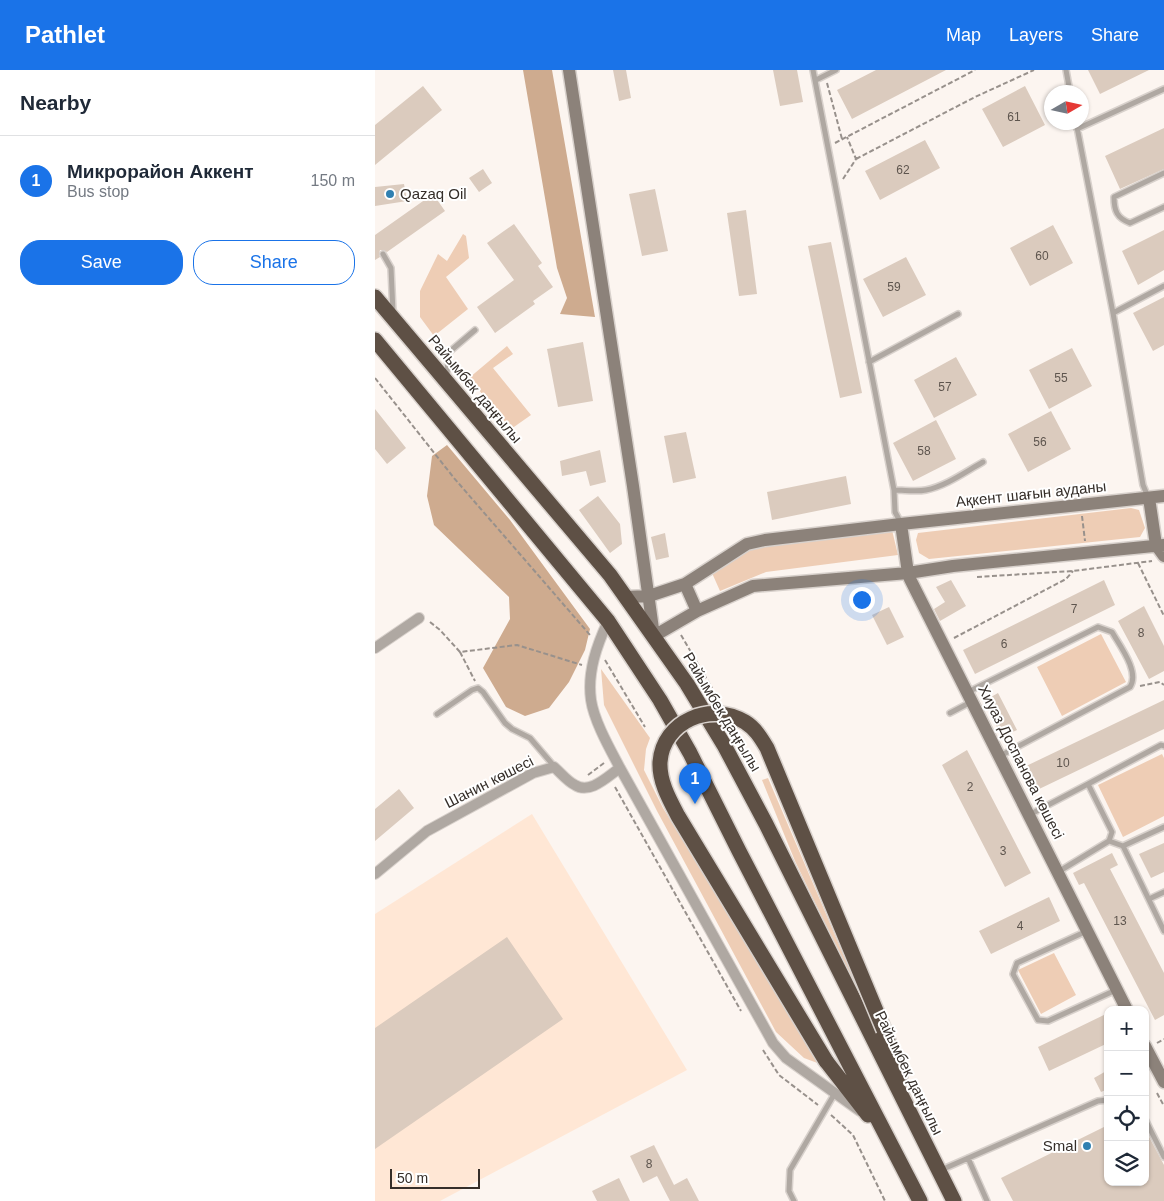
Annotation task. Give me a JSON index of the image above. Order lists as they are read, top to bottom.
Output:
{
  "streets": {
    "highway": ["Райымбек даңғылы"],
    "street": ["Ақкент шағын ауданы", "Хиуаз Доспанова көшесі", "Шанин көшесі"]
  },
  "crossings": [
    ["Райымбек даңғылы", "Ақкент шағын ауданы"],
    ["Ақкент шағын ауданы", "Хиуаз Доспанова көшесі"]
  ],
  "places": ["Qazaq Oil", "Smal"],
  "house_numbers": [
    "61",
    "62",
    "60",
    "59",
    "55",
    "57",
    "56",
    "58",
    "7",
    "8",
    "6",
    "10",
    "2",
    "3",
    "13",
    "4",
    "8"
  ],
  "scale_bar": "50 m",
  "north": "right",
  "page": {
    "header": "Pathlet",
    "nav": ["Map", "Layers", "Share"],
    "heading": "Nearby",
    "list": [
      {
        "mark": "1",
        "name": "Микрорайон Аккент",
        "note": "Bus stop",
        "value": "150 m"
      }
    ],
    "buttons": ["Save", "Share"],
    "pins": "1",
    "map_buttons": ["+", "−"],
    "scale": "50 m"
  }
}
